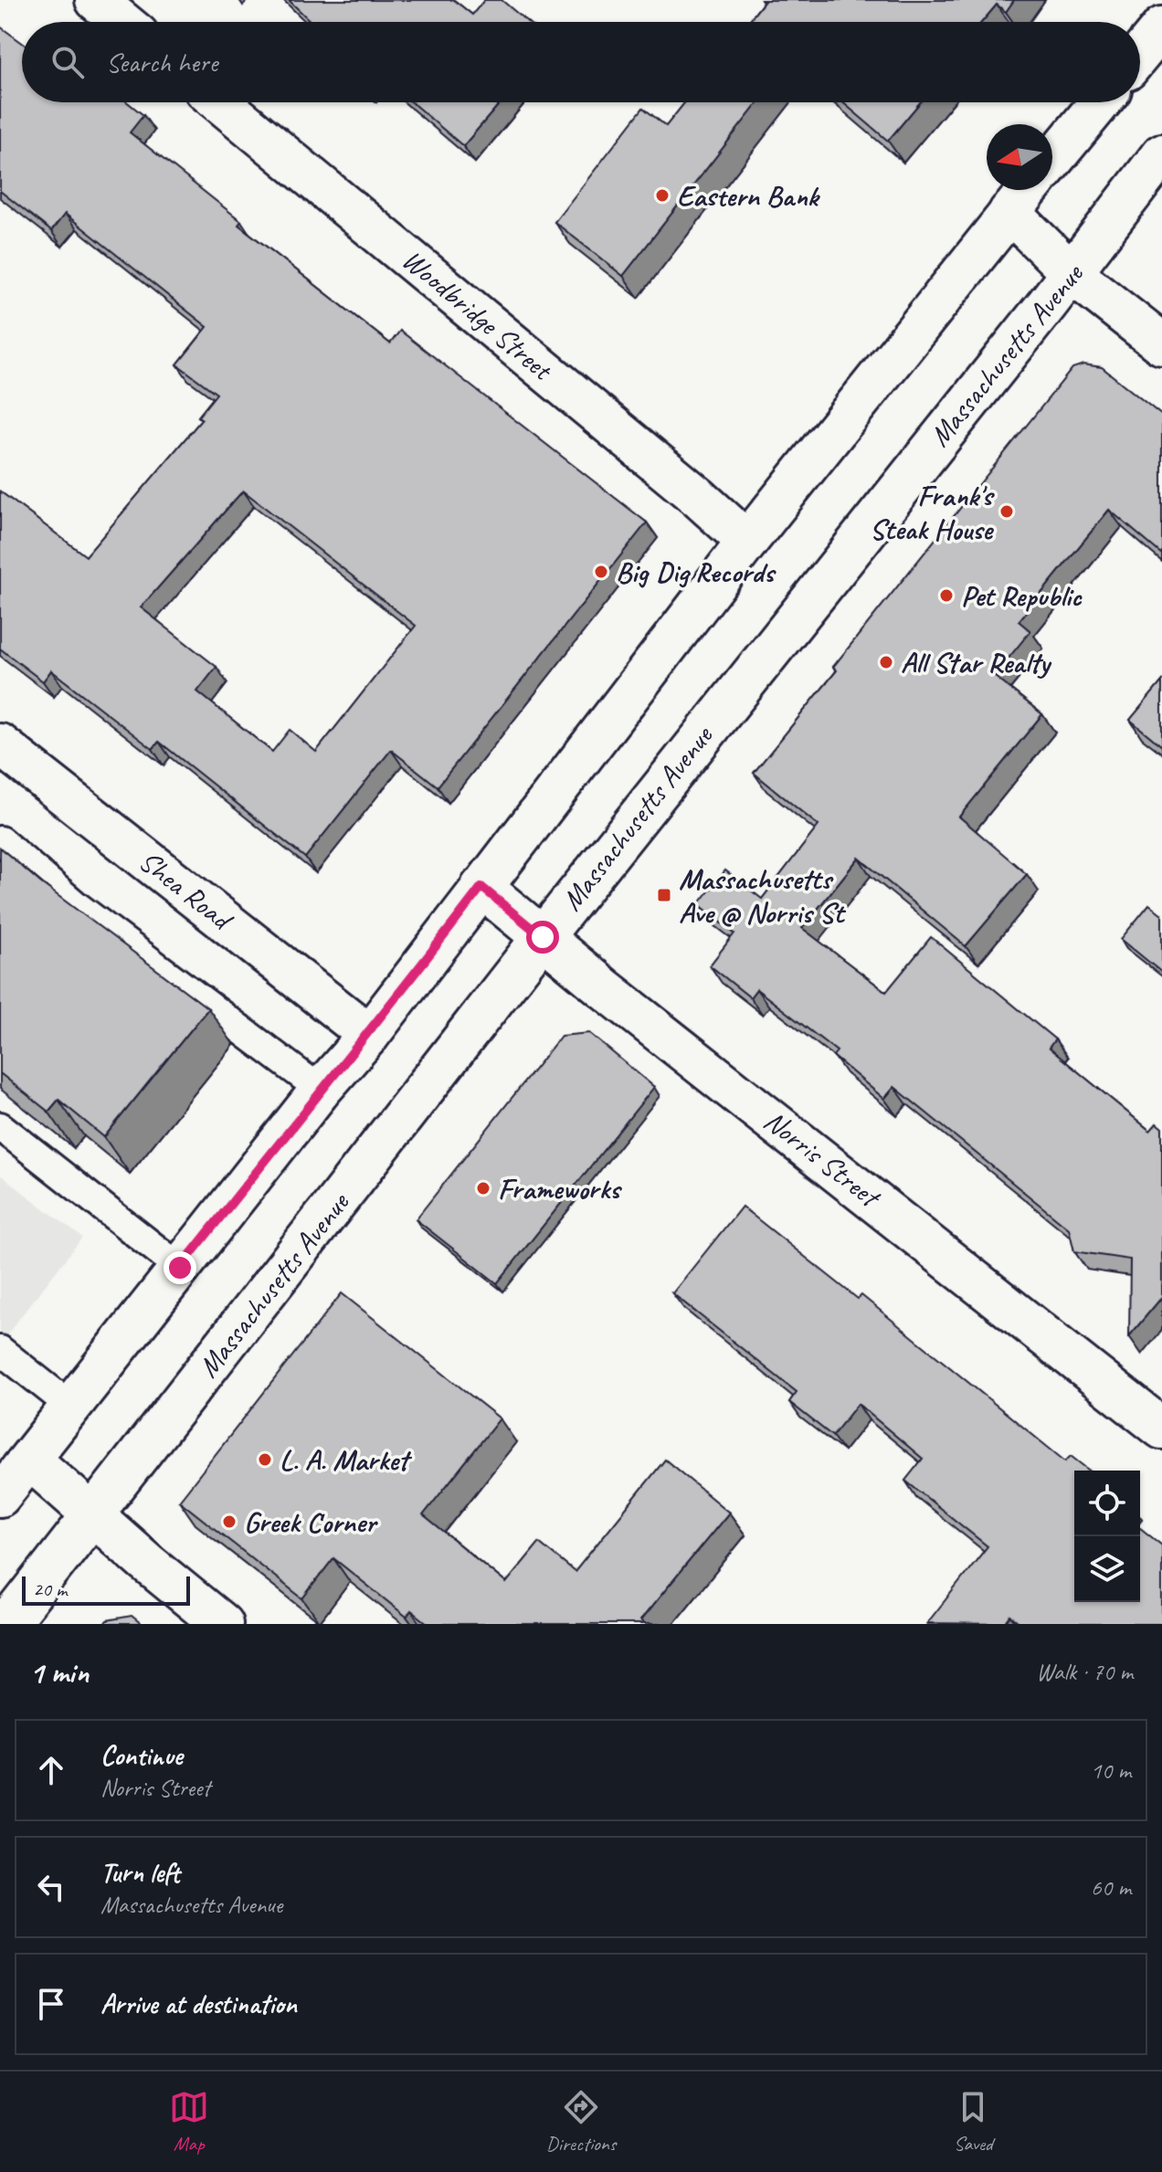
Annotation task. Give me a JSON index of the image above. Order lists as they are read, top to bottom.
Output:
{
  "streets": {
    "main road": [
      "Woodbridge Street",
      "Massachusetts Avenue",
      "Shea Road",
      "Norris Street"
    ]
  },
  "crossings": [
    ["Massachusetts Avenue", "Norris Street"]
  ],
  "places": {
    "other": [
      "Eastern Bank",
      "Frank's Steak House",
      "Big Dig Records",
      "Pet Republic",
      "All Star Realty",
      "Frameworks",
      "L. A. Market",
      "Greek Corner"
    ],
    "transit": ["Massachusetts Ave @ Norris St"]
  },
  "scale_bar": "20 m",
  "north": "left",
  "page": {
    "search": "Search here",
    "scale": "20 m",
    "heading": ["1 min", "Walk · 70 m"],
    "list": [
      ["Continue", "Norris Street", "10 m"],
      ["Turn left", "Massachusetts Avenue", "60 m"],
      "Arrive at destination"
    ],
    "nav": ["Map", "Directions", "Saved"]
  }
}
